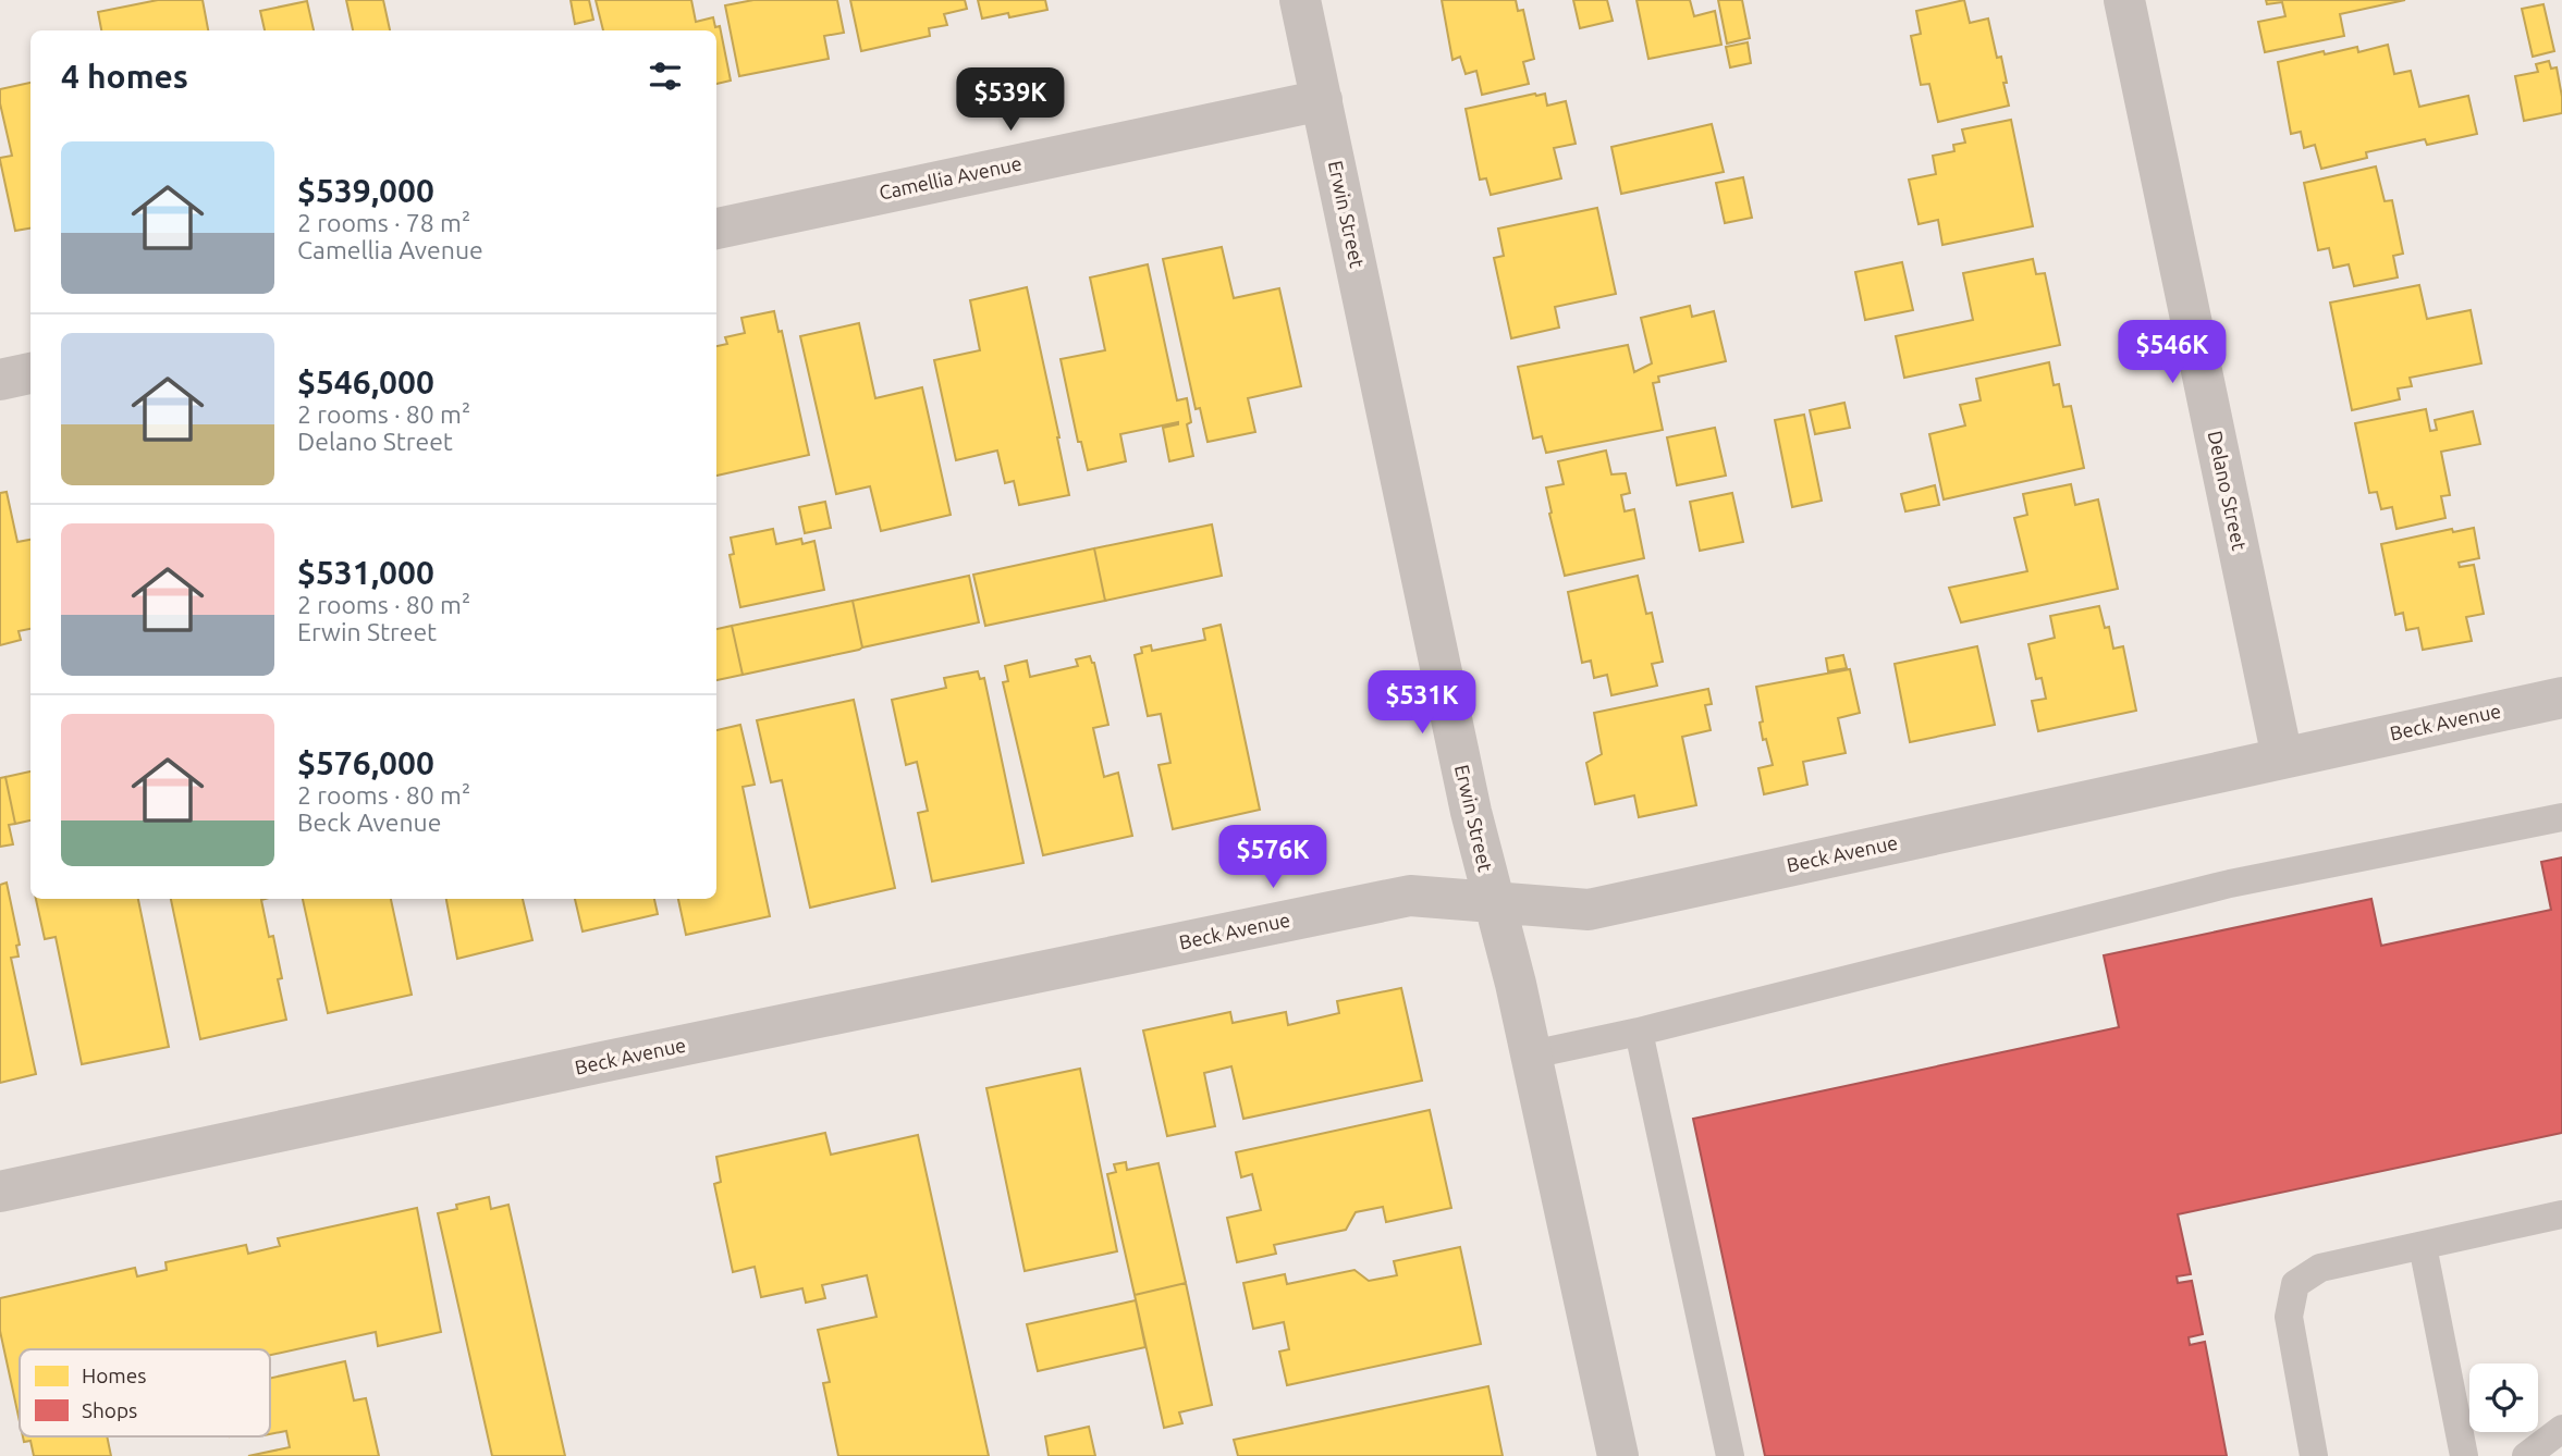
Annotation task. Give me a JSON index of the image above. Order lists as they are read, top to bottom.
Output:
{
  "streets": {
    "street": [
      "Camellia Avenue",
      "Erwin Street",
      "Delano Street",
      "Beck Avenue"
    ]
  },
  "crossings": [
    ["Camellia Avenue", "Erwin Street"],
    ["Erwin Street", "Beck Avenue"],
    ["Delano Street", "Beck Avenue"]
  ],
  "legend": ["Homes", "Shops"],
  "page": {
    "heading": "4 homes",
    "price": [
      "$539K",
      "$546K",
      "$531K",
      "$576K"
    ],
    "list": [
      {
        "name": "$539,000",
        "note": "2 rooms · 78 m² · Camellia Avenue"
      },
      {
        "name": "$546,000",
        "note": "2 rooms · 80 m² · Delano Street"
      },
      {
        "name": "$531,000",
        "note": "2 rooms · 80 m² · Erwin Street"
      },
      {
        "name": "$576,000",
        "note": "2 rooms · 80 m² · Beck Avenue"
      }
    ]
  }
}
